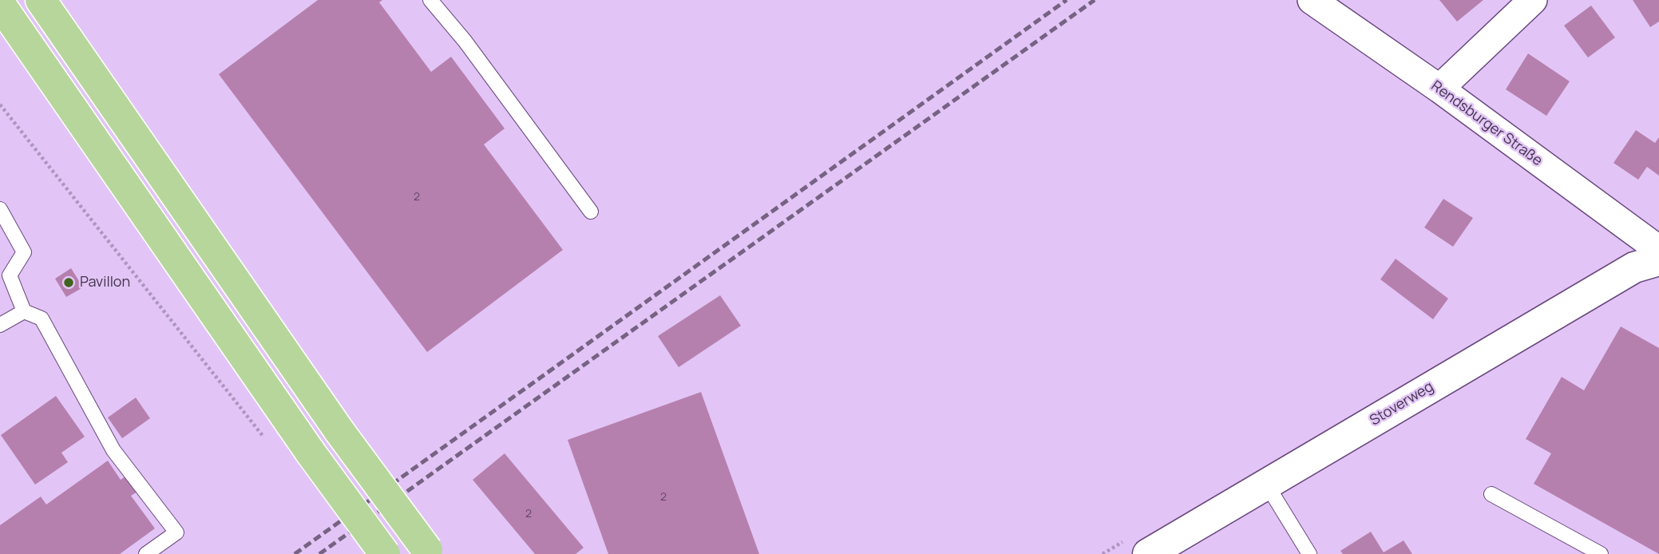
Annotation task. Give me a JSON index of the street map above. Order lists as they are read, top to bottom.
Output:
{
  "streets": {
    "street": ["Rendsburger Straße", "Stoverweg"]
  },
  "places": ["Pavillon"],
  "house_numbers": ["2", "2", "2"]
}
